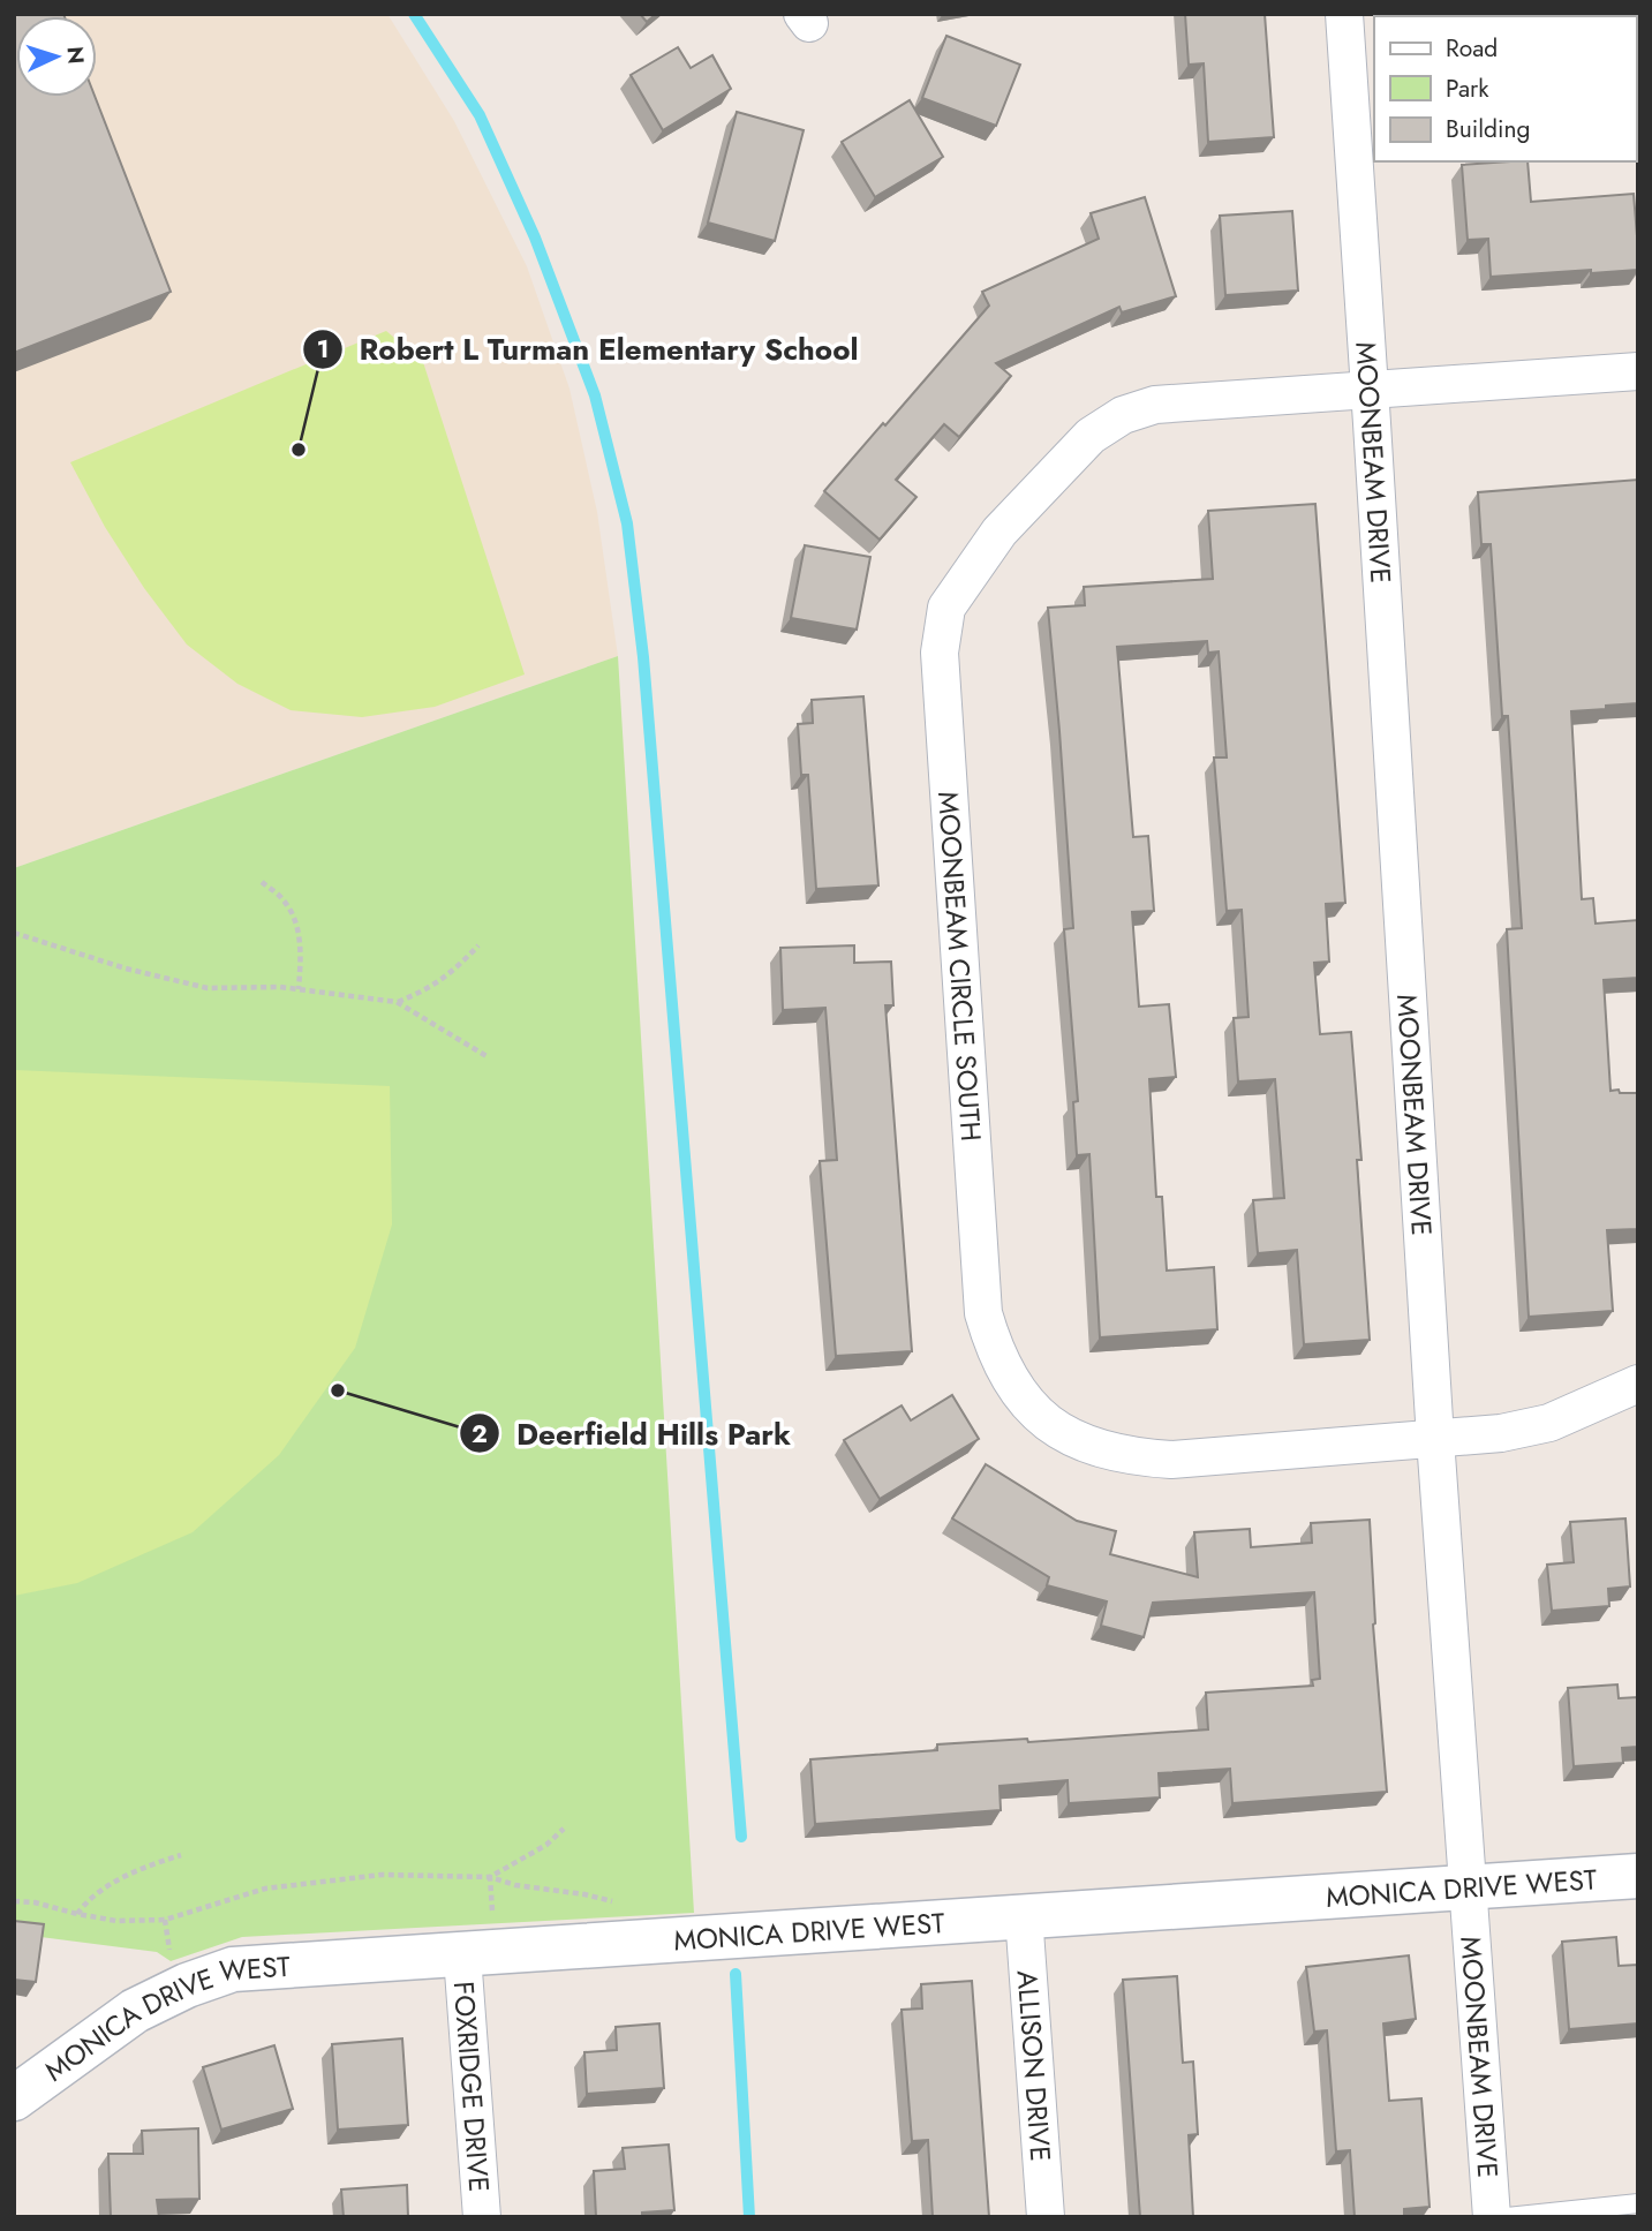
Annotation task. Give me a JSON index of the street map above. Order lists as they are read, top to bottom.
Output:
{
  "streets": {
    "street": [
      "MOONBEAM DRIVE",
      "MOONBEAM CIRCLE SOUTH",
      "MONICA DRIVE WEST",
      "ALLISON DRIVE",
      "FOXRIDGE DRIVE"
    ]
  },
  "crossings": [
    ["MOONBEAM DRIVE", "MOONBEAM CIRCLE SOUTH"],
    ["MOONBEAM DRIVE", "MONICA DRIVE WEST"],
    ["MONICA DRIVE WEST", "ALLISON DRIVE"],
    ["MONICA DRIVE WEST", "FOXRIDGE DRIVE"]
  ],
  "places": ["Robert L Turman Elementary School", "Deerfield Hills Park"],
  "legend": ["Road", "Park", "Building"],
  "north": "right"
}
